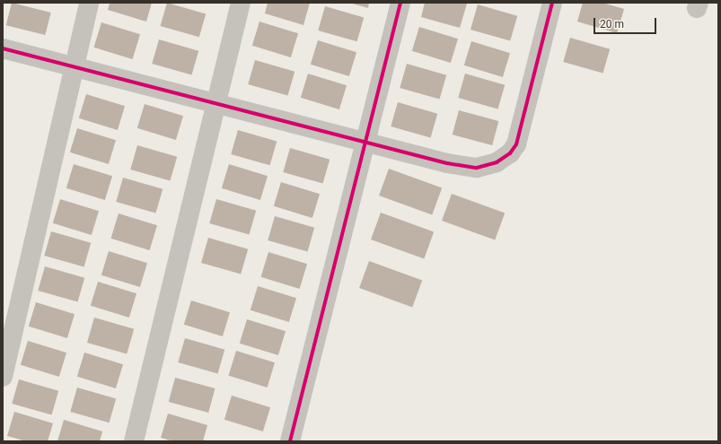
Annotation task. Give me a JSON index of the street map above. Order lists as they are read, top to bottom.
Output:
{
  "scale_bar": "20 m"
}
